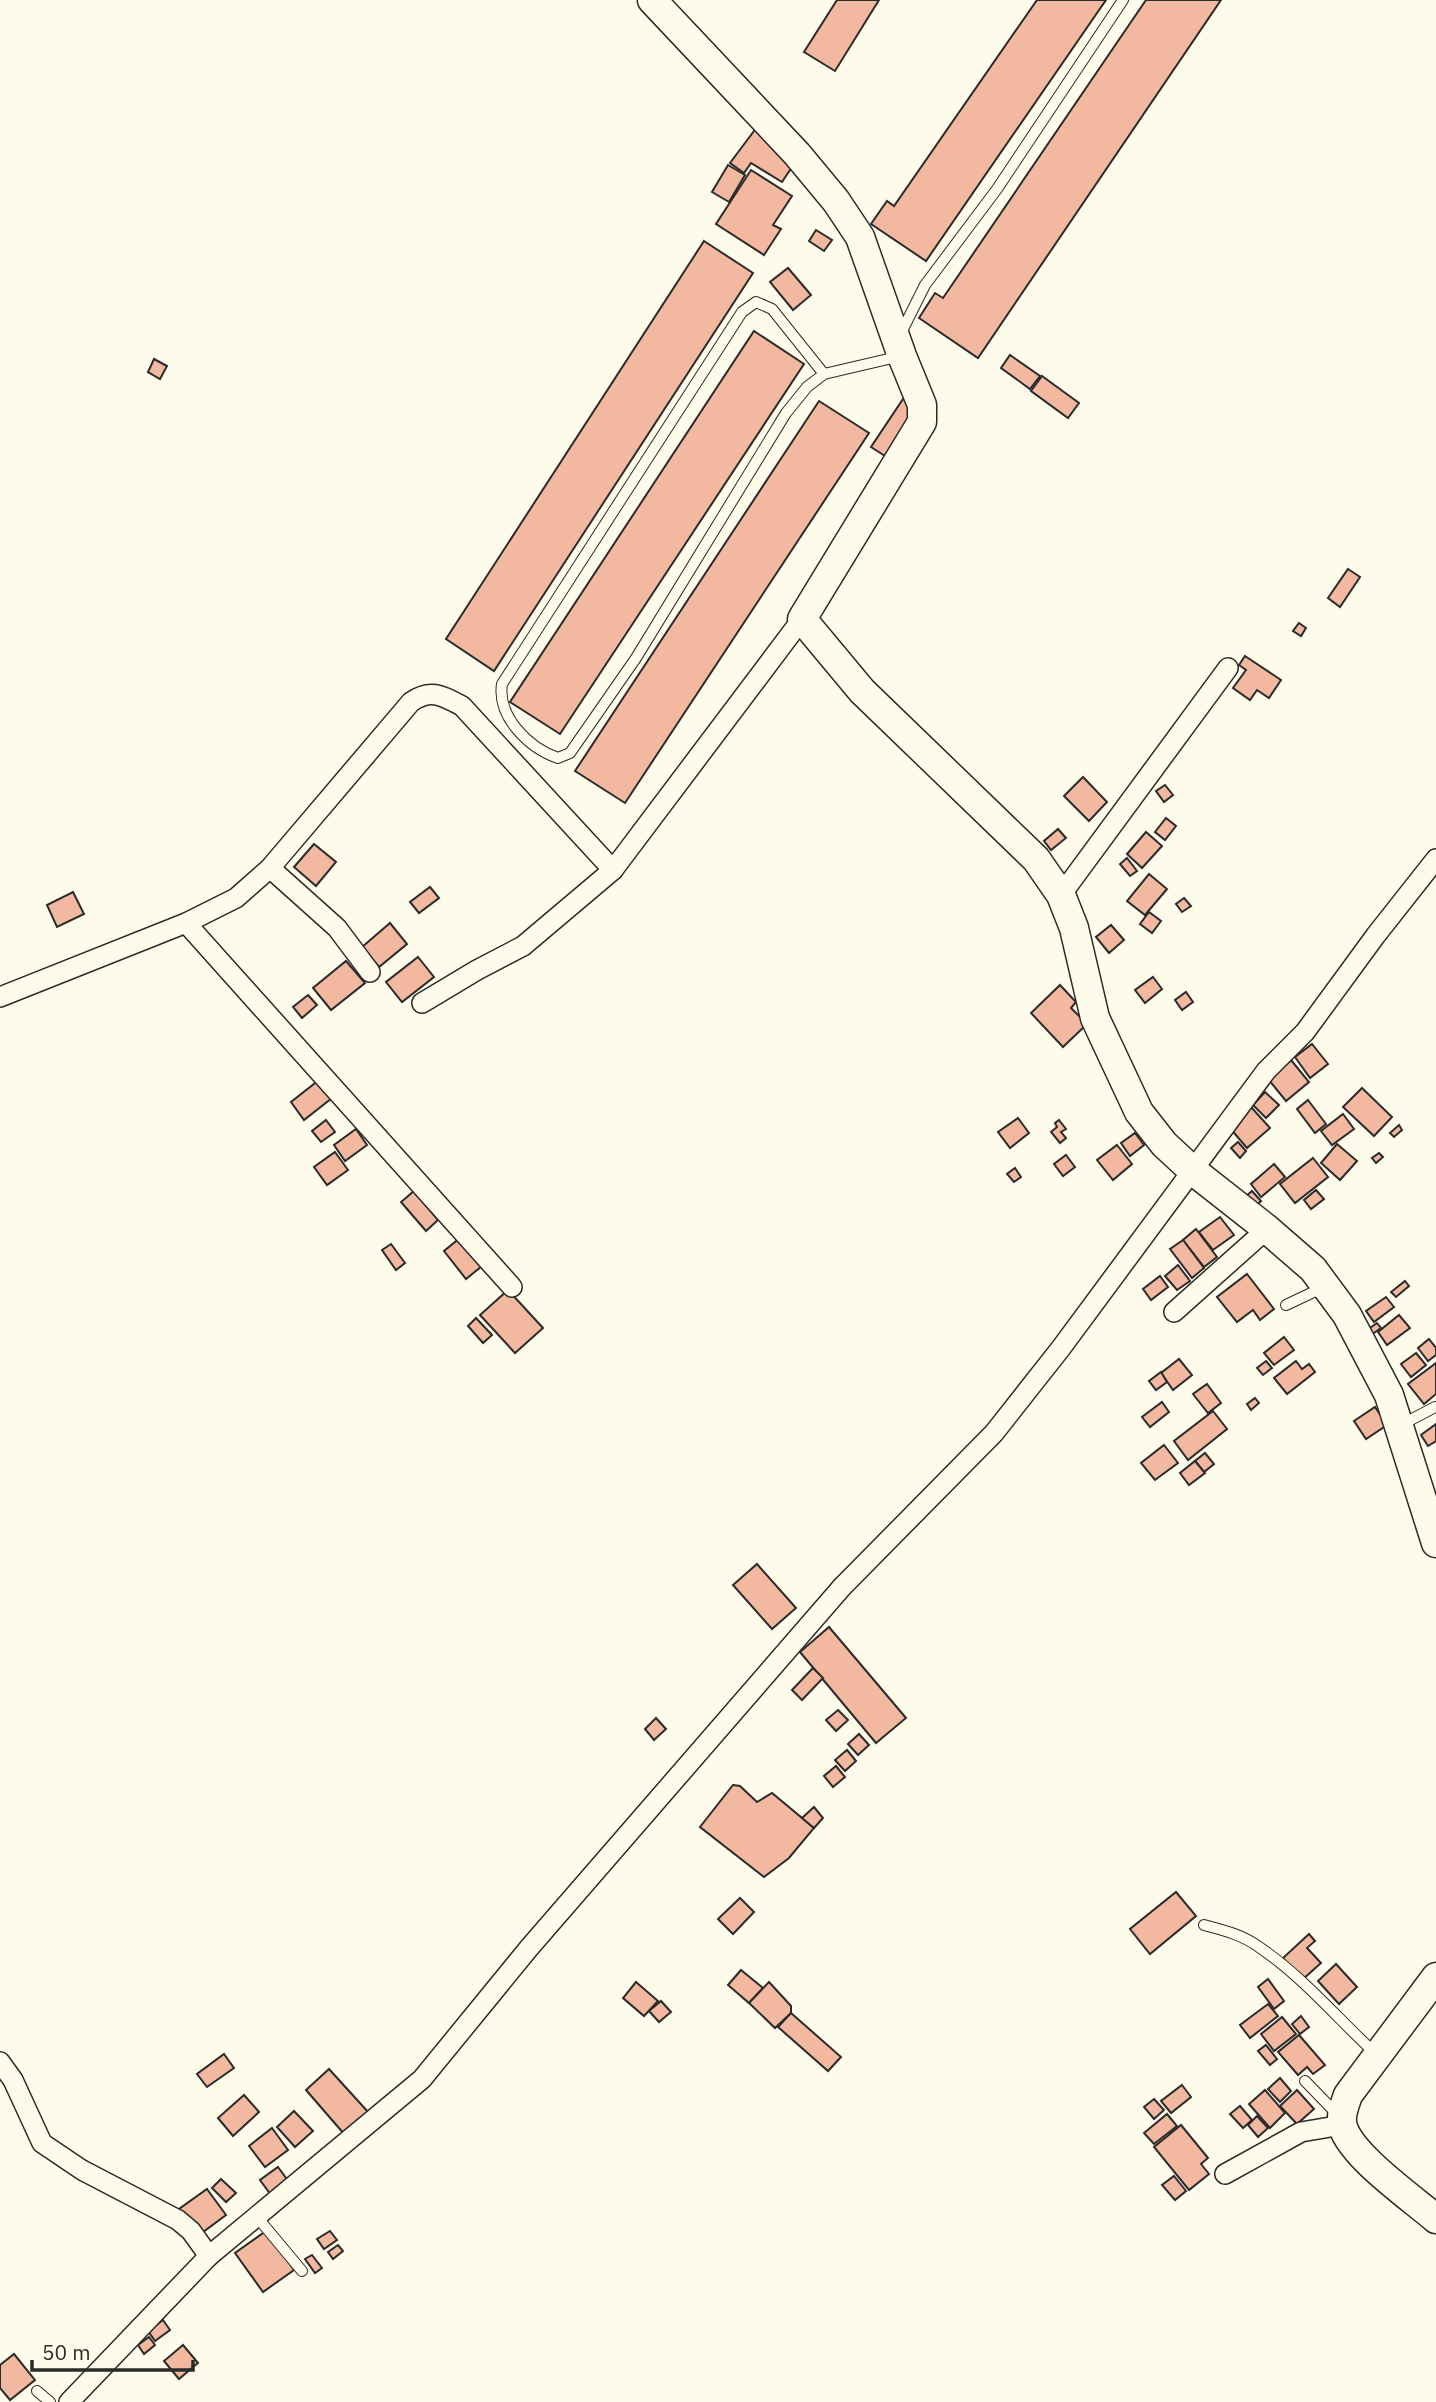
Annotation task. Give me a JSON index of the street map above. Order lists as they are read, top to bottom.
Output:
{
  "scale_bar": "50 m"
}
